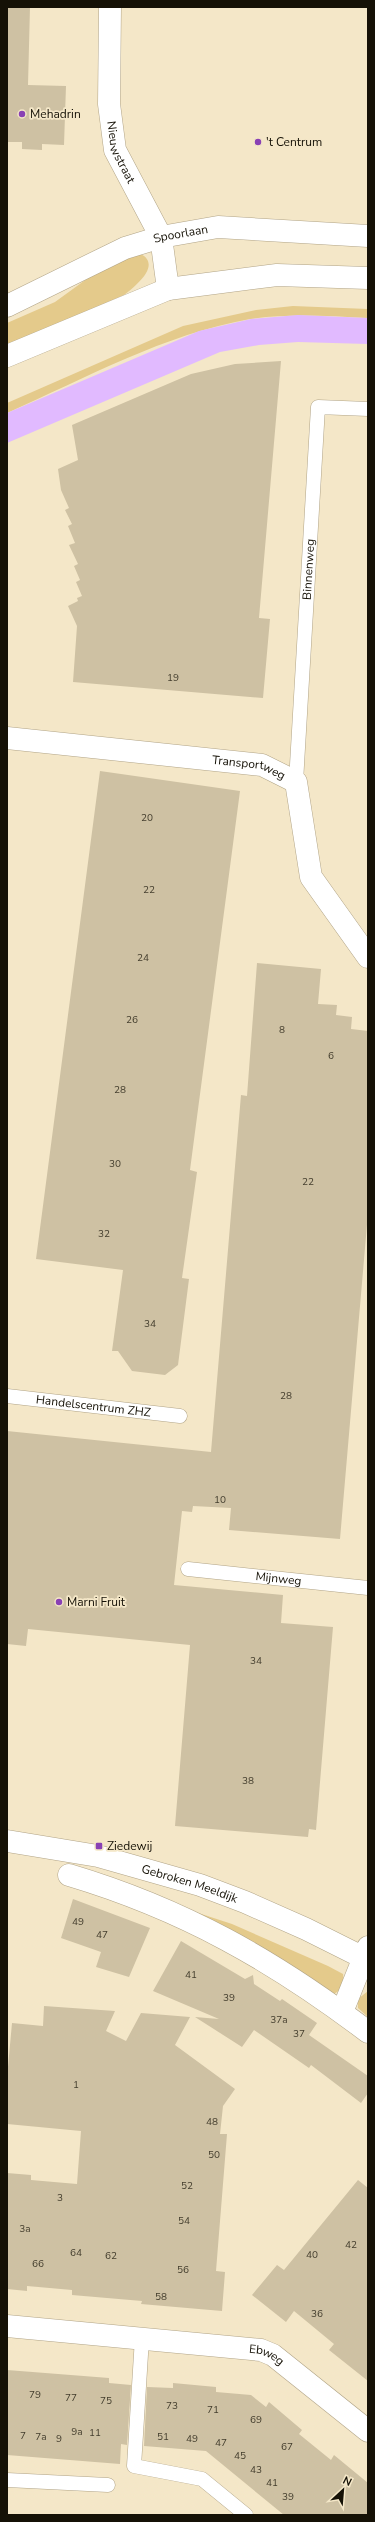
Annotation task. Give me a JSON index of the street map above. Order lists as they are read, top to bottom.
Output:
{
  "streets": {
    "street": [
      "Nieuwstraat",
      "Spoorlaan",
      "Transportweg",
      "Gebroken Meeldijk",
      "Ebweg"
    ],
    "lane": ["Binnenweg", "Handelscentrum ZHZ", "Mijnweg"]
  },
  "crossings": [
    ["Nieuwstraat", "Spoorlaan"],
    ["Binnenweg", "Transportweg"]
  ],
  "places": {
    "other": ["Mehadrin", "'t Centrum", "Marni Fruit"],
    "transit": ["Ziedewij"]
  },
  "house_numbers": [
    "19",
    "20",
    "22",
    "24",
    "26",
    "8",
    "6",
    "28",
    "30",
    "22",
    "32",
    "34",
    "28",
    "10",
    "34",
    "38",
    "49",
    "47",
    "41",
    "39",
    "37a",
    "37",
    "1",
    "48",
    "50",
    "52",
    "3",
    "54",
    "3a",
    "42",
    "64",
    "40",
    "62",
    "66",
    "56",
    "58",
    "36",
    "79",
    "77",
    "75",
    "73",
    "71",
    "69",
    "9a",
    "11",
    "7",
    "7a",
    "51",
    "9",
    "49",
    "47",
    "67",
    "45",
    "43",
    "41",
    "39"
  ],
  "north": "top right"
}
